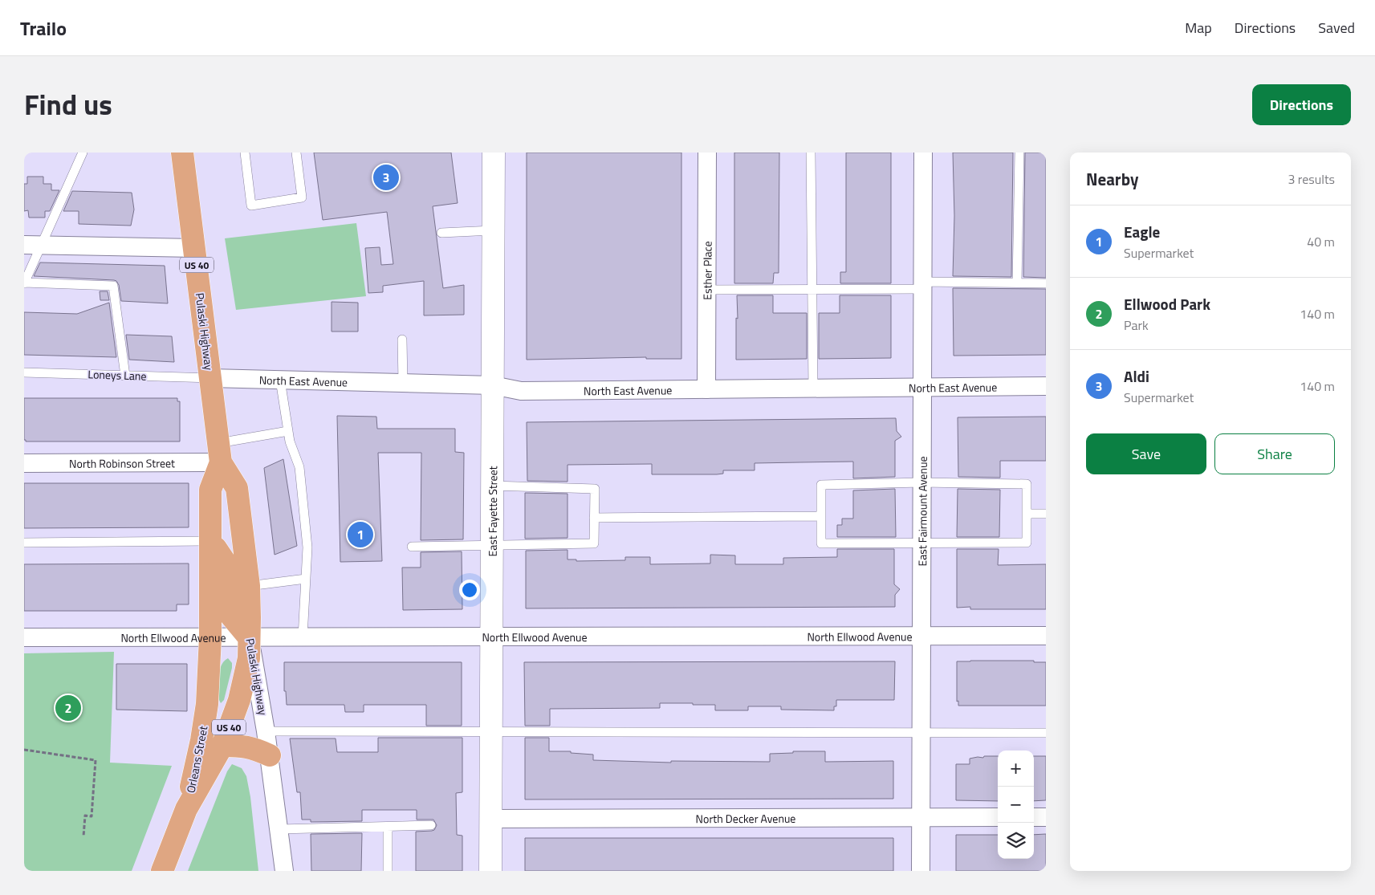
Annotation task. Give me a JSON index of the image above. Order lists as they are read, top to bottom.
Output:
{
  "streets": {
    "main road": [
      "US 40",
      "Pulaski Highway",
      "East Fayette Street",
      "Orleans Street"
    ],
    "street": [
      "Esther Place",
      "North East Avenue",
      "North Robinson Street",
      "East Fairmount Avenue",
      "North Ellwood Avenue",
      "North Decker Avenue"
    ],
    "lane": ["Loneys Lane"]
  },
  "crossings": [
    ["Esther Place", "North East Avenue"],
    ["Pulaski Highway", "Loneys Lane"],
    ["Pulaski Highway", "North East Avenue"],
    ["Pulaski Highway", "North Robinson Street"],
    ["Pulaski Highway", "North Ellwood Avenue"],
    ["Pulaski Highway", "Orleans Street"],
    ["Loneys Lane", "North East Avenue"],
    ["North East Avenue", "East Fayette Street"],
    ["North East Avenue", "East Fairmount Avenue"],
    ["East Fayette Street", "North Ellwood Avenue"],
    ["East Fayette Street", "North Decker Avenue"],
    ["East Fairmount Avenue", "North Ellwood Avenue"],
    ["East Fairmount Avenue", "North Decker Avenue"],
    ["North Ellwood Avenue", "Orleans Street"]
  ],
  "page": {
    "header": "Trailo",
    "nav": ["Map", "Directions", "Saved"],
    "title": "Find us",
    "buttons": [
      "Directions",
      ["Save", "Share"]
    ],
    "heading": ["Nearby", "3 results"],
    "pins": ["3", "1", "2"],
    "list": [
      {
        "mark": "1",
        "name": "Eagle",
        "note": "Supermarket",
        "value": "40 m"
      },
      {
        "mark": "2",
        "name": "Ellwood Park",
        "note": "Park",
        "value": "140 m"
      },
      {
        "mark": "3",
        "name": "Aldi",
        "note": "Supermarket",
        "value": "140 m"
      }
    ],
    "map_buttons": ["+", "−"]
  }
}
